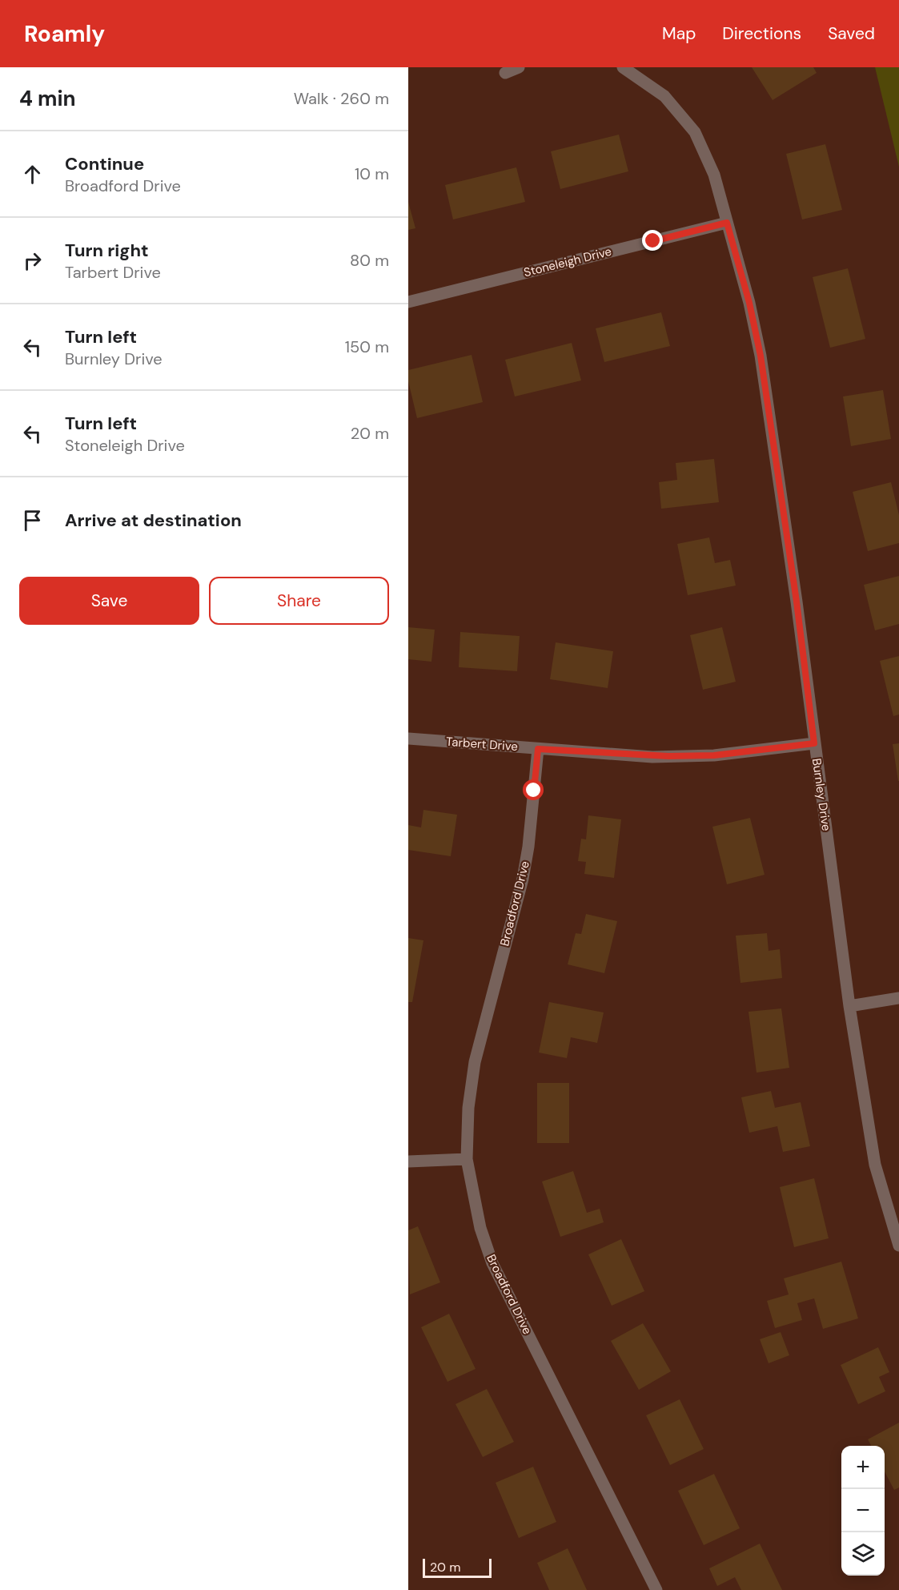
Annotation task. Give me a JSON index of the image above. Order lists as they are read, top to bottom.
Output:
{
  "streets": {
    "street": [
      "Stoneleigh Drive",
      "Tarbert Drive",
      "Burnley Drive",
      "Broadford Drive"
    ]
  },
  "crossings": [
    ["Stoneleigh Drive", "Burnley Drive"],
    ["Tarbert Drive", "Burnley Drive"],
    ["Tarbert Drive", "Broadford Drive"]
  ],
  "scale_bar": "20 m",
  "page": {
    "header": "Roamly",
    "nav": ["Map", "Directions", "Saved"],
    "heading": ["4 min", "Walk · 260 m"],
    "list": [
      ["Continue", "Broadford Drive", "10 m"],
      ["Turn right", "Tarbert Drive", "80 m"],
      ["Turn left", "Burnley Drive", "150 m"],
      ["Turn left", "Stoneleigh Drive", "20 m"],
      "Arrive at destination"
    ],
    "buttons": ["Save", "Share"],
    "map_buttons": ["+", "−"],
    "scale": "20 m"
  }
}
